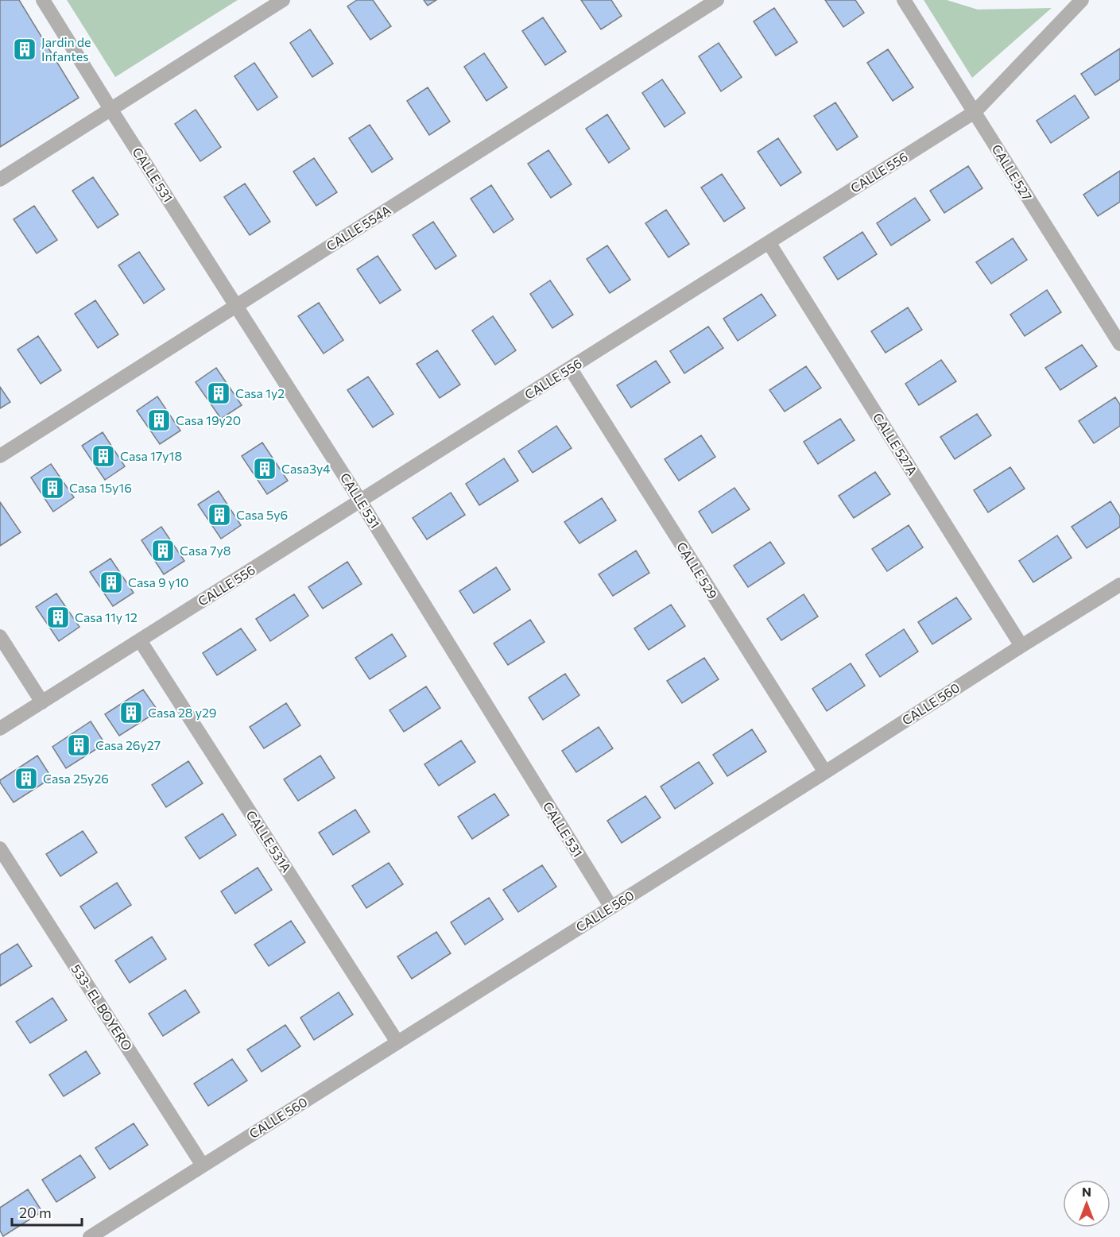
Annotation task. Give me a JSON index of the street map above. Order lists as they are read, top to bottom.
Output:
{
  "streets": {
    "street": [
      "CALLE 556",
      "CALLE 527",
      "CALLE 531",
      "CALLE 554A",
      "CALLE 527A",
      "CALLE 529",
      "CALLE 560",
      "CALLE 531A",
      "533- EL BOYERO"
    ]
  },
  "crossings": [
    ["CALLE 556", "CALLE 527"],
    ["CALLE 556", "CALLE 531"],
    ["CALLE 556", "CALLE 527A"],
    ["CALLE 556", "CALLE 529"],
    ["CALLE 556", "CALLE 531A"],
    ["CALLE 531", "CALLE 554A"],
    ["CALLE 531", "CALLE 560"],
    ["CALLE 527A", "CALLE 560"],
    ["CALLE 529", "CALLE 560"],
    ["CALLE 560", "CALLE 531A"],
    ["CALLE 560", "533- EL BOYERO"]
  ],
  "places": {
    "building": [
      "Jardin de Infantes",
      "Casa 1y2",
      "Casa 19y20",
      "Casa 17y18",
      "Casa3y4",
      "Casa 15y16",
      "Casa 5y6",
      "Casa 7y8",
      "Casa 9 y10",
      "Casa 11y 12",
      "Casa 28 y29",
      "Casa 26y27",
      "Casa 25y26"
    ]
  },
  "scale_bar": "20 m",
  "north": "top"
}
